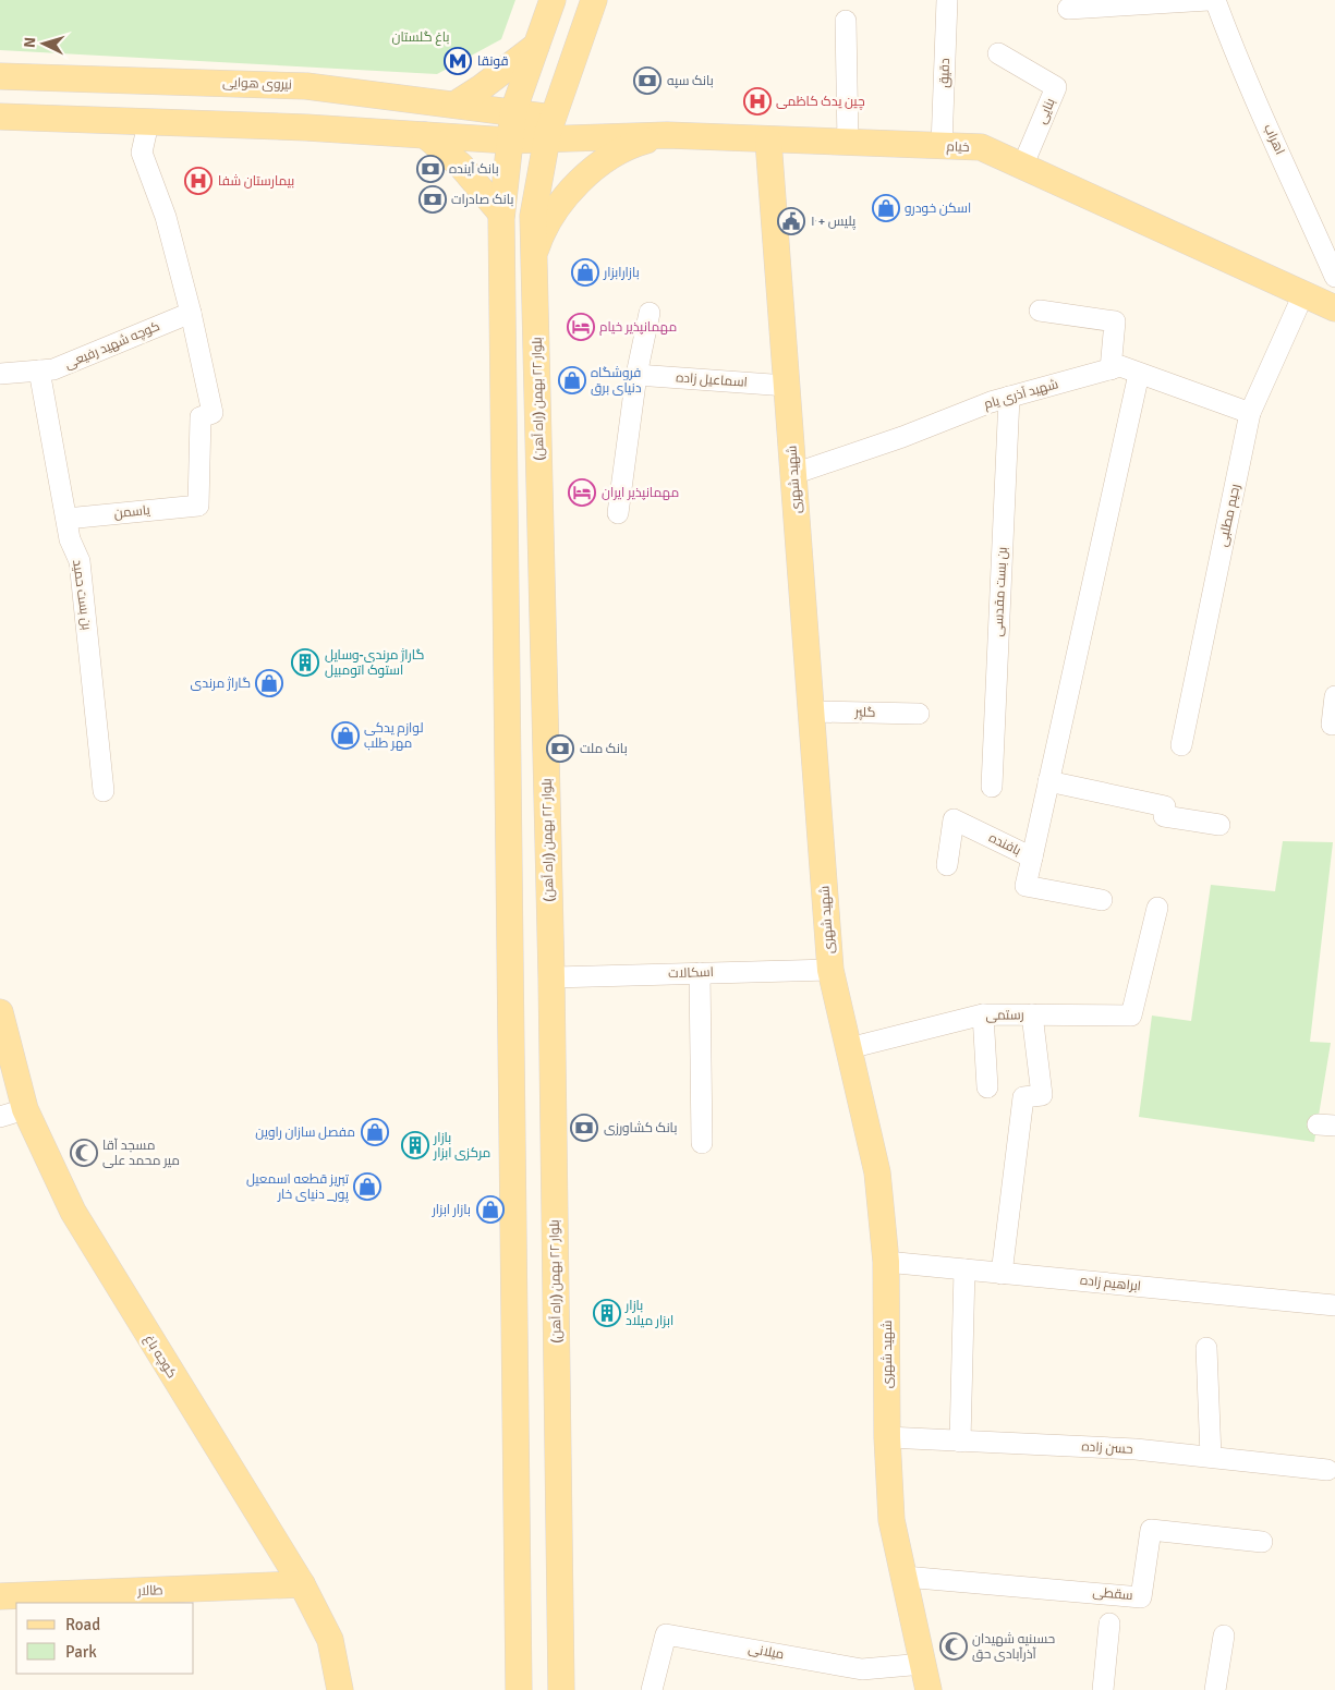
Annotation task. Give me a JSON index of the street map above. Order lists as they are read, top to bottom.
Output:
{
  "streets": {
    "main road": [
      "نیروی هوایی",
      "خیام",
      "بلوار ۲۲ بهمن (راه آهن)",
      "شهید شهری",
      "کوچه باغ",
      "طالار"
    ],
    "street": [
      "دقیق",
      "بنایی",
      "اهراب",
      "کوچه شهید رفیعی",
      "اسماعیل زاده",
      "شهید آذری یام",
      "یاسمن",
      "رحیم مطلبی",
      "بن بست مقدسی",
      "بن بست حمید",
      "گلپر",
      "بافنده",
      "اسکالات",
      "رستمی",
      "ابراهیم زاده",
      "حسن زاده",
      "سقطی",
      "میلانی"
    ]
  },
  "crossings": [
    ["دقیق", "خیام"],
    ["نیروی هوایی", "خیام"],
    ["نیروی هوایی", "بلوار ۲۲ بهمن (راه آهن)"],
    ["بنایی", "خیام"],
    ["خیام", "بلوار ۲۲ بهمن (راه آهن)"],
    ["خیام", "شهید شهری"],
    ["خیام", "رحیم مطلبی"],
    ["کوچه شهید رفیعی", "یاسمن"],
    ["کوچه شهید رفیعی", "بن بست حمید"],
    ["اسماعیل زاده", "شهید شهری"],
    ["شهید آذری یام", "شهید شهری"],
    ["شهید آذری یام", "رحیم مطلبی"],
    ["شهید آذری یام", "بن بست مقدسی"],
    ["بلوار ۲۲ بهمن (راه آهن)", "اسکالات"],
    ["شهید شهری", "گلپر"],
    ["شهید شهری", "اسکالات"],
    ["شهید شهری", "رستمی"],
    ["شهید شهری", "ابراهیم زاده"],
    ["شهید شهری", "حسن زاده"],
    ["شهید شهری", "سقطی"],
    ["شهید شهری", "میلانی"],
    ["یاسمن", "بن بست حمید"],
    ["کوچه باغ", "طالار"]
  ],
  "parks": ["باغ گلستان"],
  "places": {
    "metro station": ["قونقا"],
    "bank": [
      "بانک سپه",
      "بانک آینده",
      "بانک صادرات",
      "بانک ملت",
      "بانک کشاورزی"
    ],
    "hospital": ["چین یدک کاظمی", "بیمارستان شفا"],
    "shop": [
      "اسکن خودرو",
      "بازارابزار",
      "فروشگاه دنیای برق",
      "گاراژ مرندی",
      "لوازم یدکی مهر طلب",
      "مفصل سازان راوین",
      "تبریز قطعه اسمعیل پور_ دنیای خار",
      "بازار ابزار"
    ],
    "public building": ["پلیس +۱۰"],
    "hotel": ["مهمانپذیر خیام", "مهمانپذیر ایران"],
    "building": ["گاراژ مرندی-وسایل استوک اتومبیل", "بازار مرکزی ابزار", "بازار ابزار میلاد"],
    "mosque": ["مسجد آقا میر محمد علی", "حسینیه شهیدان آذرآبادی حق"]
  },
  "legend": ["Road", "Park"],
  "north": "left"
}
